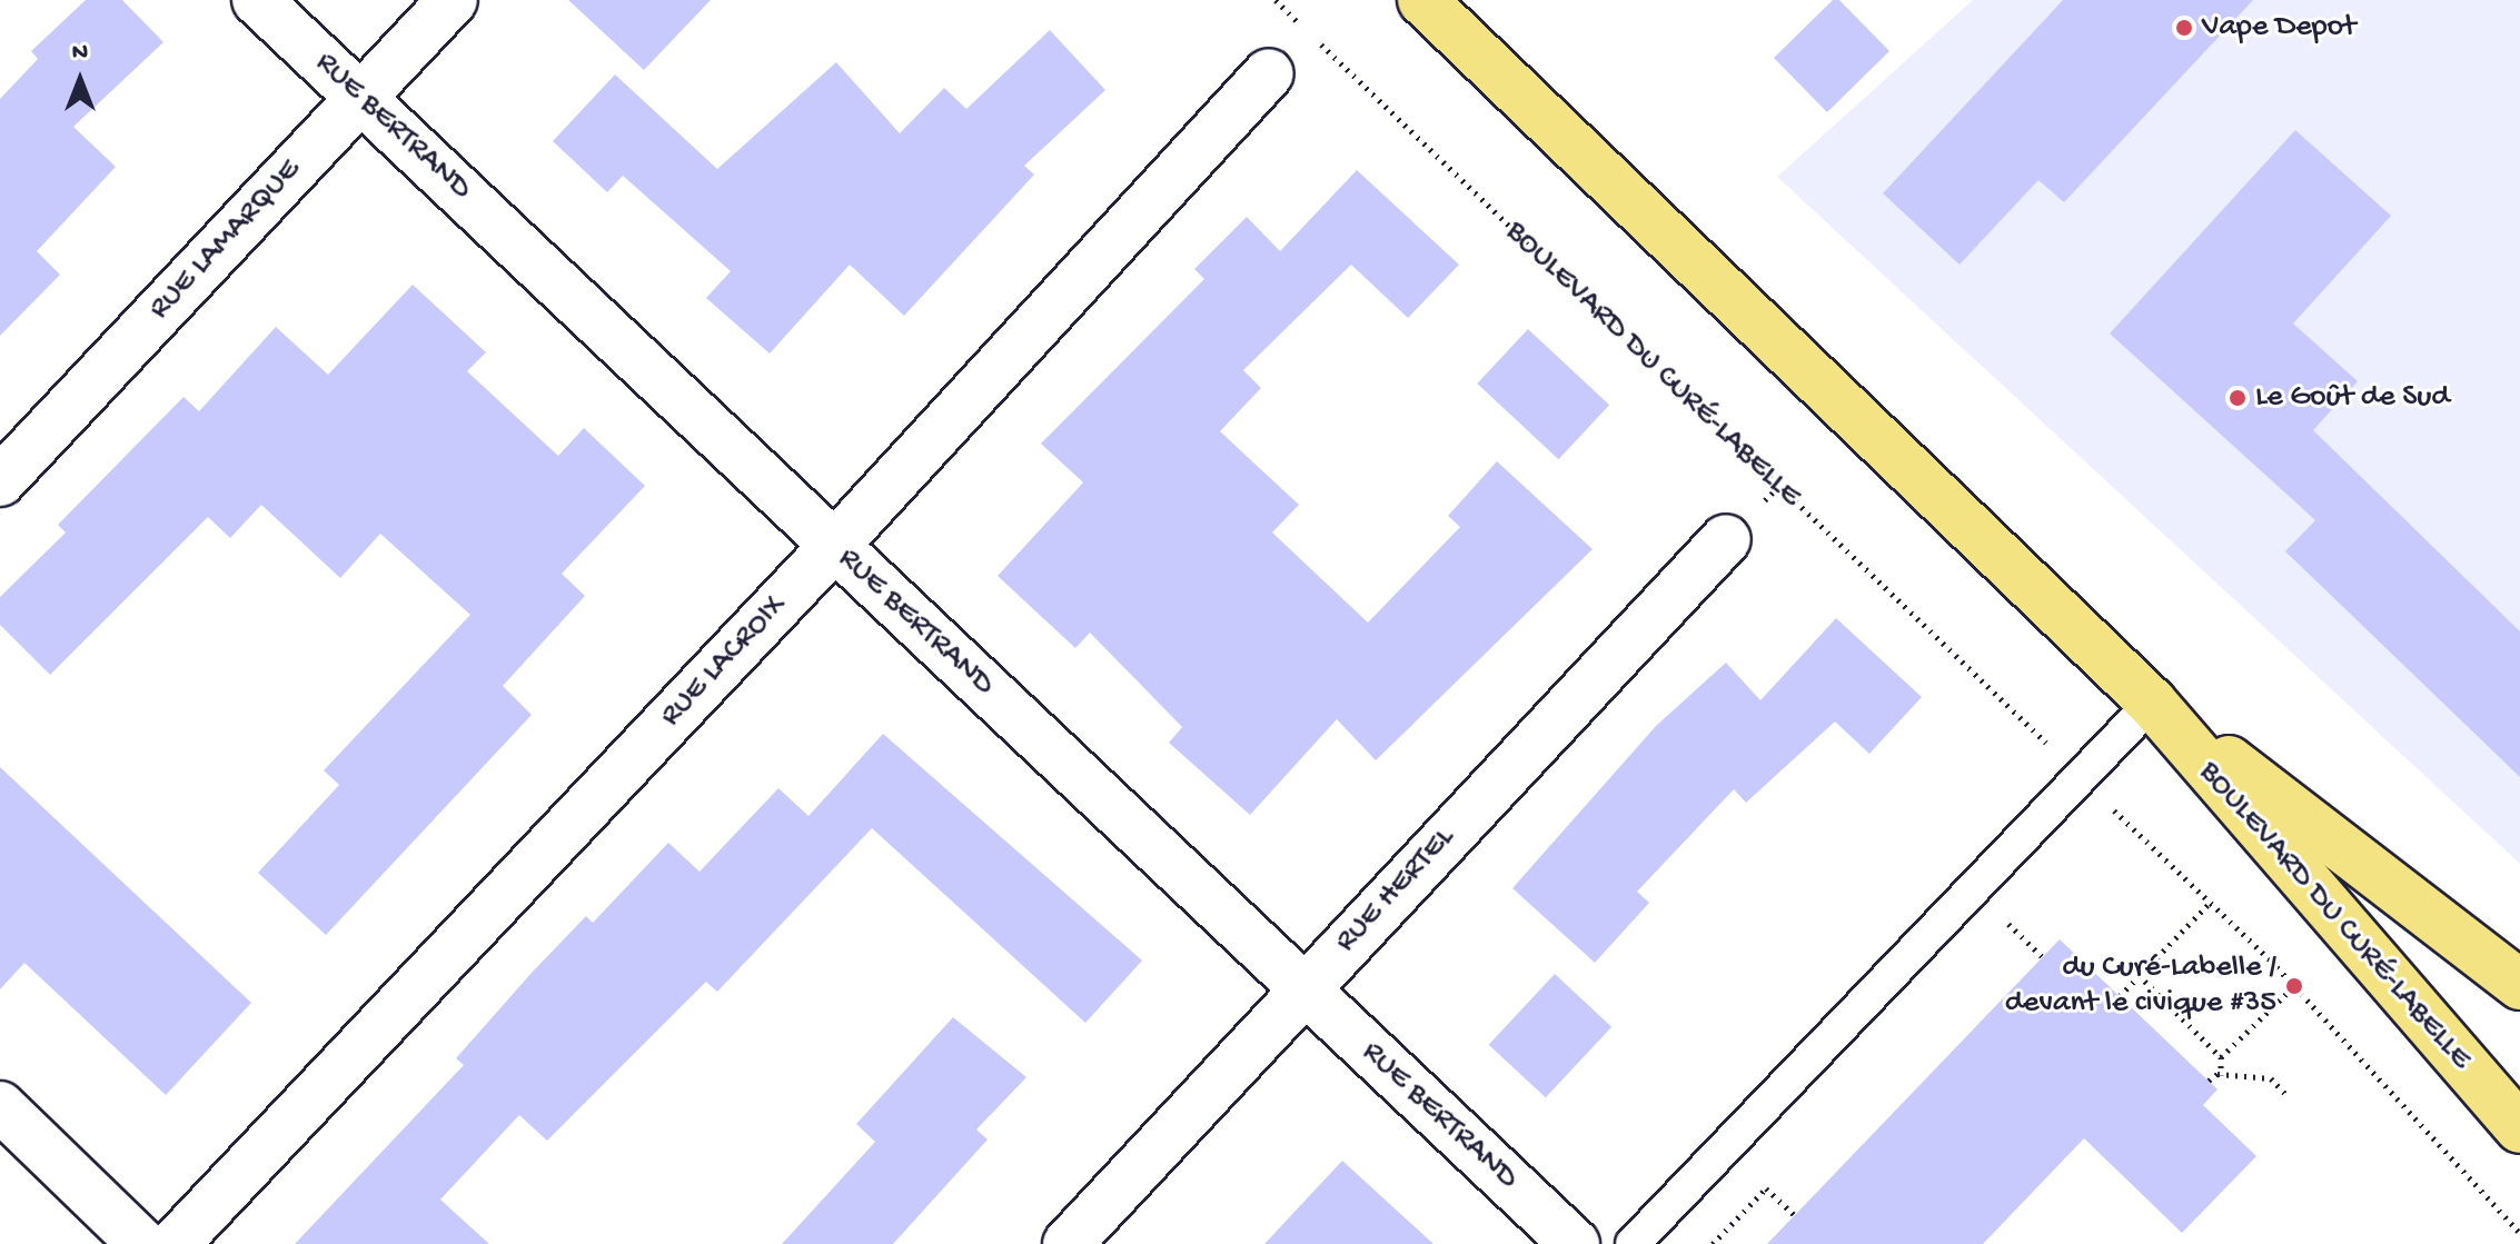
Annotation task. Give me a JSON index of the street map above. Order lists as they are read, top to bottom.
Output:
{
  "streets": {
    "main road": ["BOULEVARD DU CURÉ-LABELLE"],
    "street": [
      "RUE BERTRAND",
      "RUE LAMARQUE",
      "RUE LACROIX",
      "RUE HERTEL"
    ]
  },
  "crossings": [
    ["RUE BERTRAND", "RUE LAMARQUE"],
    ["RUE BERTRAND", "RUE LACROIX"],
    ["RUE BERTRAND", "RUE HERTEL"]
  ],
  "places": ["Vape Depot", "Le Goût de Sud", "du Curé-Labelle / devant le civique #35"],
  "north": "top"
}
